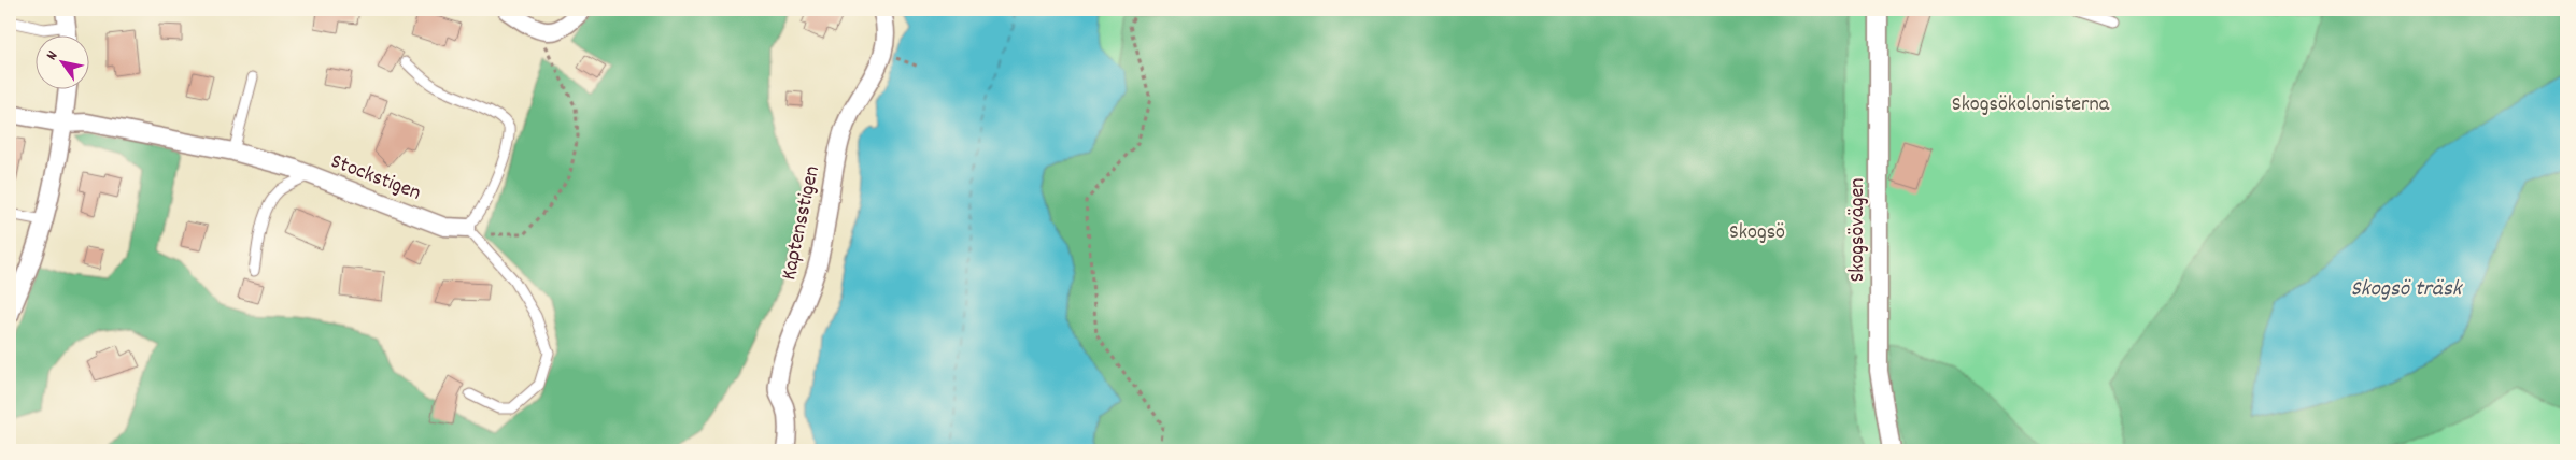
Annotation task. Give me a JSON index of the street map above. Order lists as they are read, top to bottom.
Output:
{
  "streets": {
    "street": ["Stockstigen", "Kaptensstigen", "Skogsövägen"]
  },
  "water": ["Skogsö träsk"],
  "parks": ["Skogsökolonisterna", "Skogsö"],
  "north": "top left"
}
